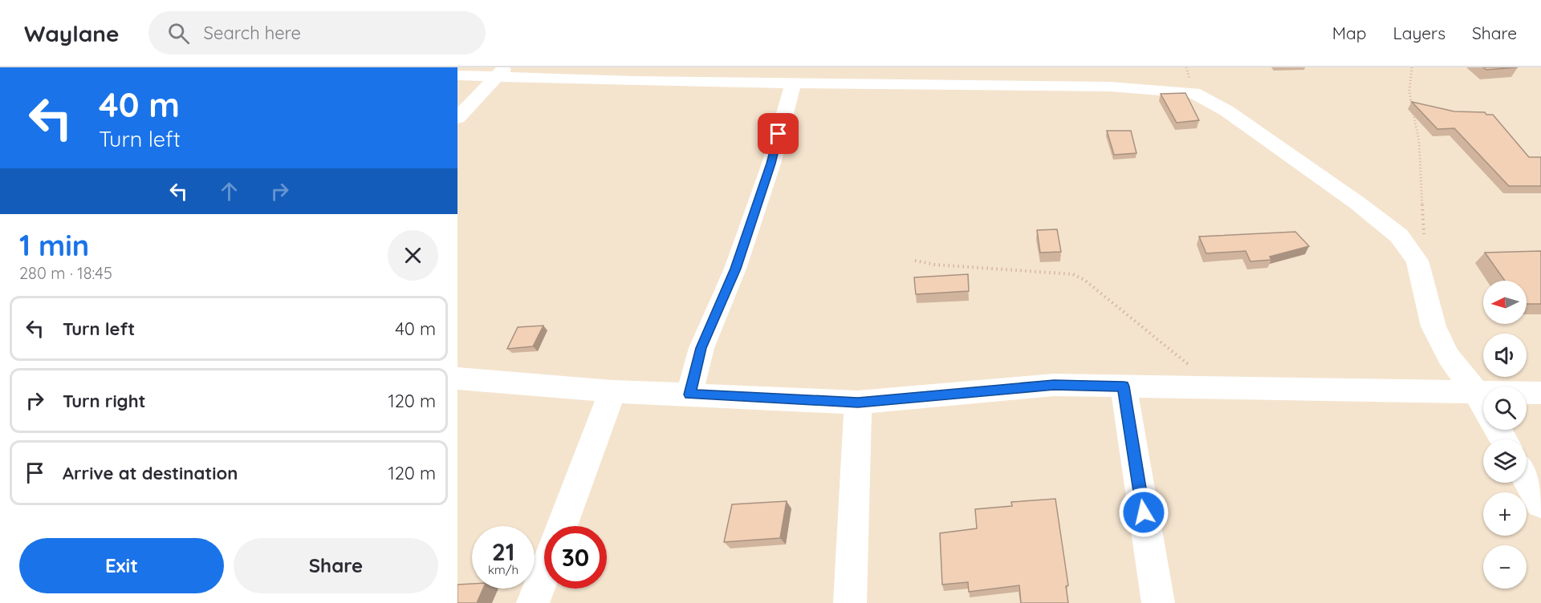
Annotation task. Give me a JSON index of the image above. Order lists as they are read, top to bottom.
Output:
{
  "north": "left",
  "page": {
    "header": "Waylane",
    "search": "Search here",
    "nav": ["Map", "Layers", "Share"],
    "turn": ["40 m", "Turn left"],
    "heading": ["1 min", "280 m · 18:45"],
    "map_buttons": ["+", "−"],
    "list": [
      {
        "name": "Turn left",
        "value": "40 m"
      },
      {
        "name": "Turn right",
        "value": "120 m"
      },
      {
        "name": "Arrive at destination",
        "value": "120 m"
      }
    ],
    "speed": "21 km/h",
    "limit": "30",
    "buttons": ["Exit", "Share"]
  }
}
